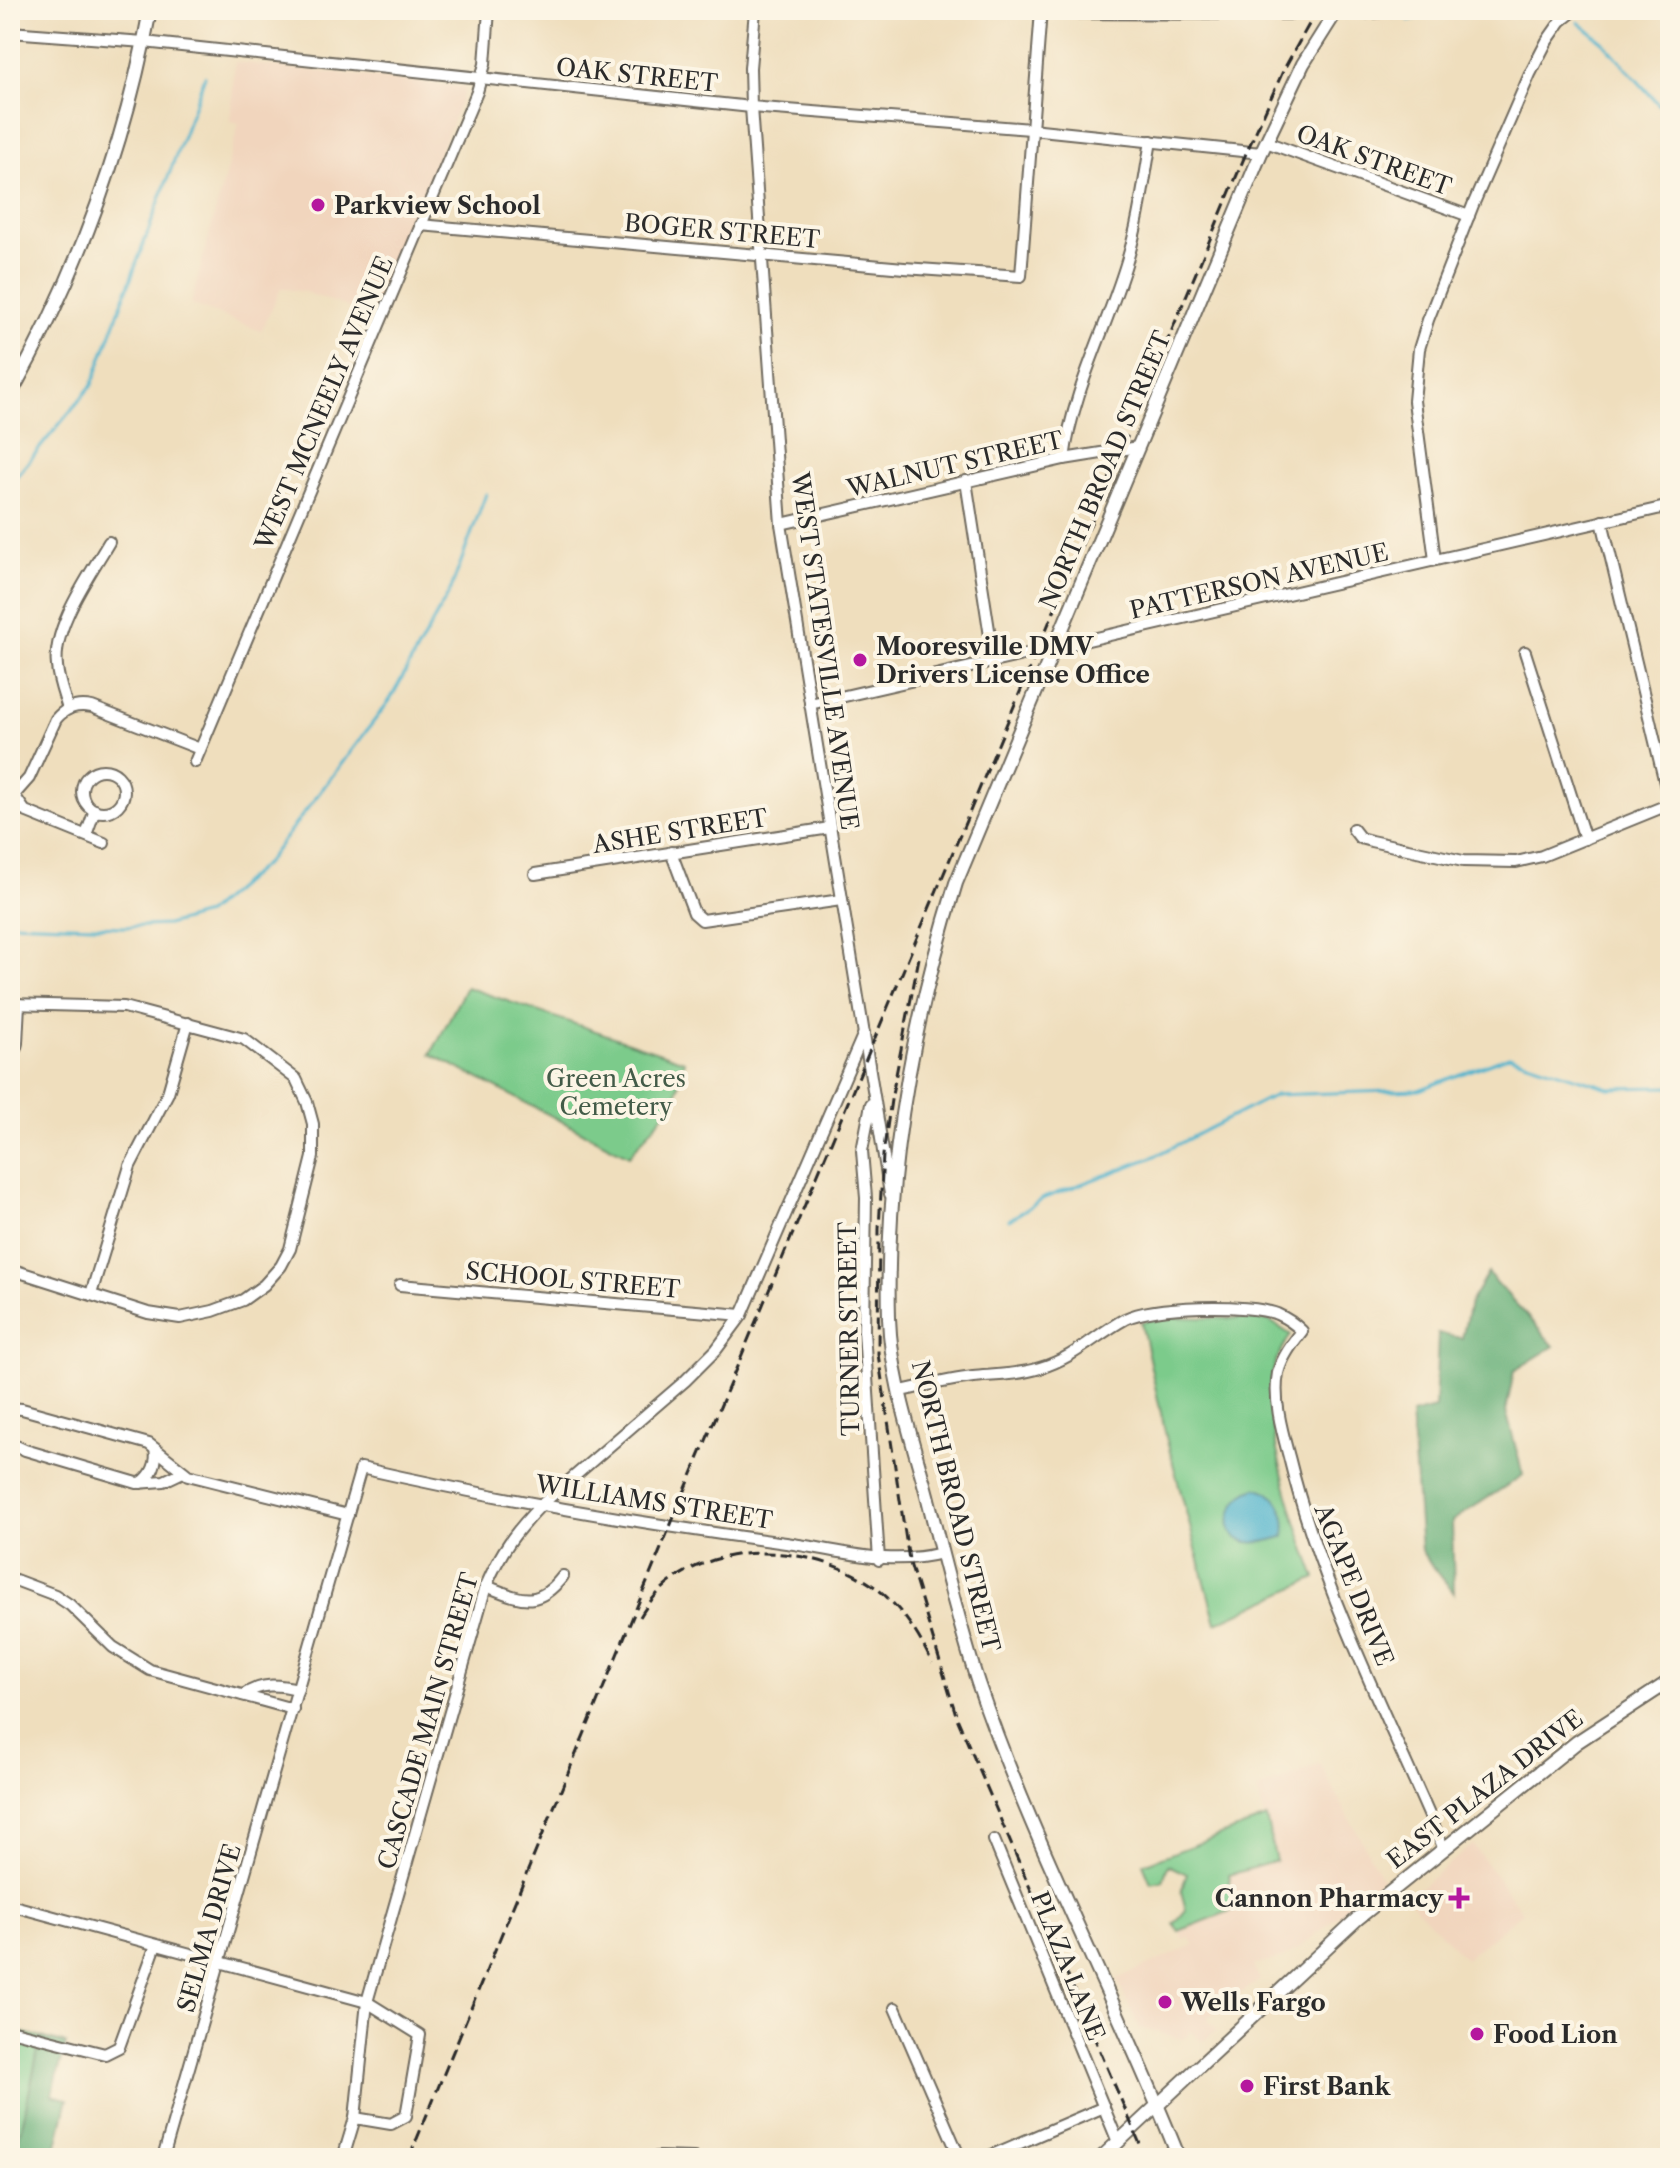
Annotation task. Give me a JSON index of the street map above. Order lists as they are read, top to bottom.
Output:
{
  "streets": {
    "main road": ["NORTH BROAD STREET", "EAST PLAZA DRIVE"],
    "street": [
      "OAK STREET",
      "BOGER STREET",
      "WEST MCNEELY AVENUE",
      "WALNUT STREET",
      "PATTERSON AVENUE",
      "WEST STATESVILLE AVENUE",
      "ASHE STREET",
      "SCHOOL STREET",
      "TURNER STREET",
      "WILLIAMS STREET",
      "AGAPE DRIVE",
      "CASCADE MAIN STREET",
      "SELMA DRIVE",
      "PLAZA LANE"
    ]
  },
  "crossings": [
    ["OAK STREET", "BOGER STREET"],
    ["OAK STREET", "WEST MCNEELY AVENUE"],
    ["OAK STREET", "NORTH BROAD STREET"],
    ["OAK STREET", "WEST STATESVILLE AVENUE"],
    ["BOGER STREET", "WEST MCNEELY AVENUE"],
    ["BOGER STREET", "WEST STATESVILLE AVENUE"],
    ["WALNUT STREET", "NORTH BROAD STREET"],
    ["WALNUT STREET", "WEST STATESVILLE AVENUE"],
    ["NORTH BROAD STREET", "PATTERSON AVENUE"],
    ["NORTH BROAD STREET", "WEST STATESVILLE AVENUE"],
    ["NORTH BROAD STREET", "WILLIAMS STREET"],
    ["NORTH BROAD STREET", "AGAPE DRIVE"],
    ["NORTH BROAD STREET", "EAST PLAZA DRIVE"],
    ["PATTERSON AVENUE", "WEST STATESVILLE AVENUE"],
    ["WEST STATESVILLE AVENUE", "ASHE STREET"],
    ["WEST STATESVILLE AVENUE", "TURNER STREET"],
    ["WEST STATESVILLE AVENUE", "CASCADE MAIN STREET"],
    ["SCHOOL STREET", "CASCADE MAIN STREET"],
    ["TURNER STREET", "WILLIAMS STREET"],
    ["WILLIAMS STREET", "CASCADE MAIN STREET"],
    ["WILLIAMS STREET", "SELMA DRIVE"],
    ["AGAPE DRIVE", "EAST PLAZA DRIVE"],
    ["EAST PLAZA DRIVE", "PLAZA LANE"]
  ],
  "parks": ["Green Acres Cemetery"],
  "places": {
    "other": [
      "Parkview School",
      "Mooresville DMV Drivers License Office",
      "Wells Fargo",
      "Food Lion",
      "First Bank"
    ],
    "health": ["Cannon Pharmacy"]
  }
}
